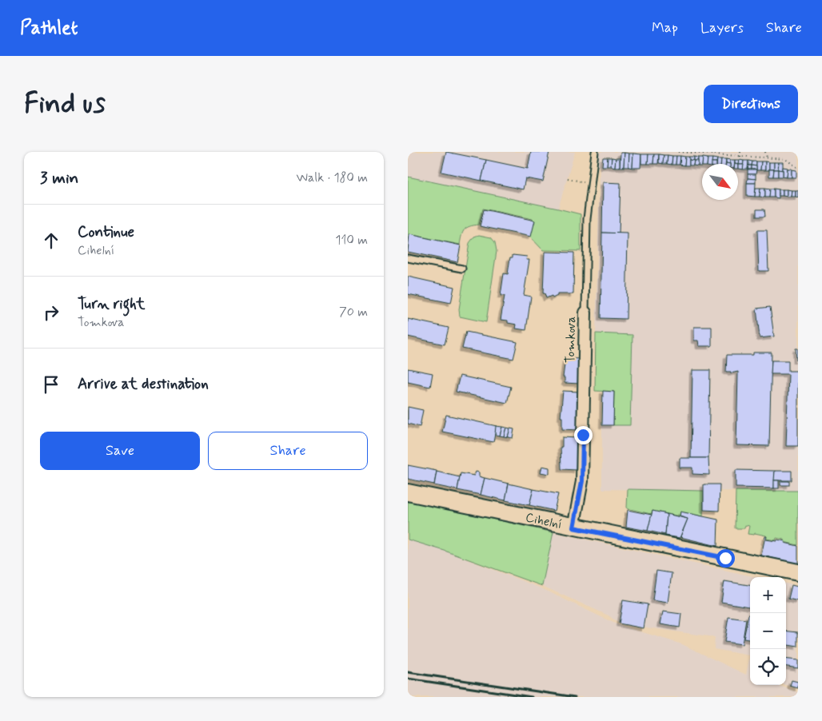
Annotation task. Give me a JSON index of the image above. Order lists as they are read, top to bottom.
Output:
{
  "streets": {
    "street": ["Tomkova", "Cihelní"]
  },
  "crossings": [
    ["Tomkova", "Cihelní"]
  ],
  "north": "bottom right",
  "page": {
    "header": "Pathlet",
    "nav": ["Map", "Layers", "Share"],
    "buttons": [
      "Directions",
      ["Save", "Share"]
    ],
    "title": "Find us",
    "heading": ["3 min", "Walk · 180 m"],
    "list": [
      ["Continue", "Cihelní", "110 m"],
      ["Turn right", "Tomkova", "70 m"],
      "Arrive at destination"
    ],
    "map_buttons": ["+", "−"]
  }
}
